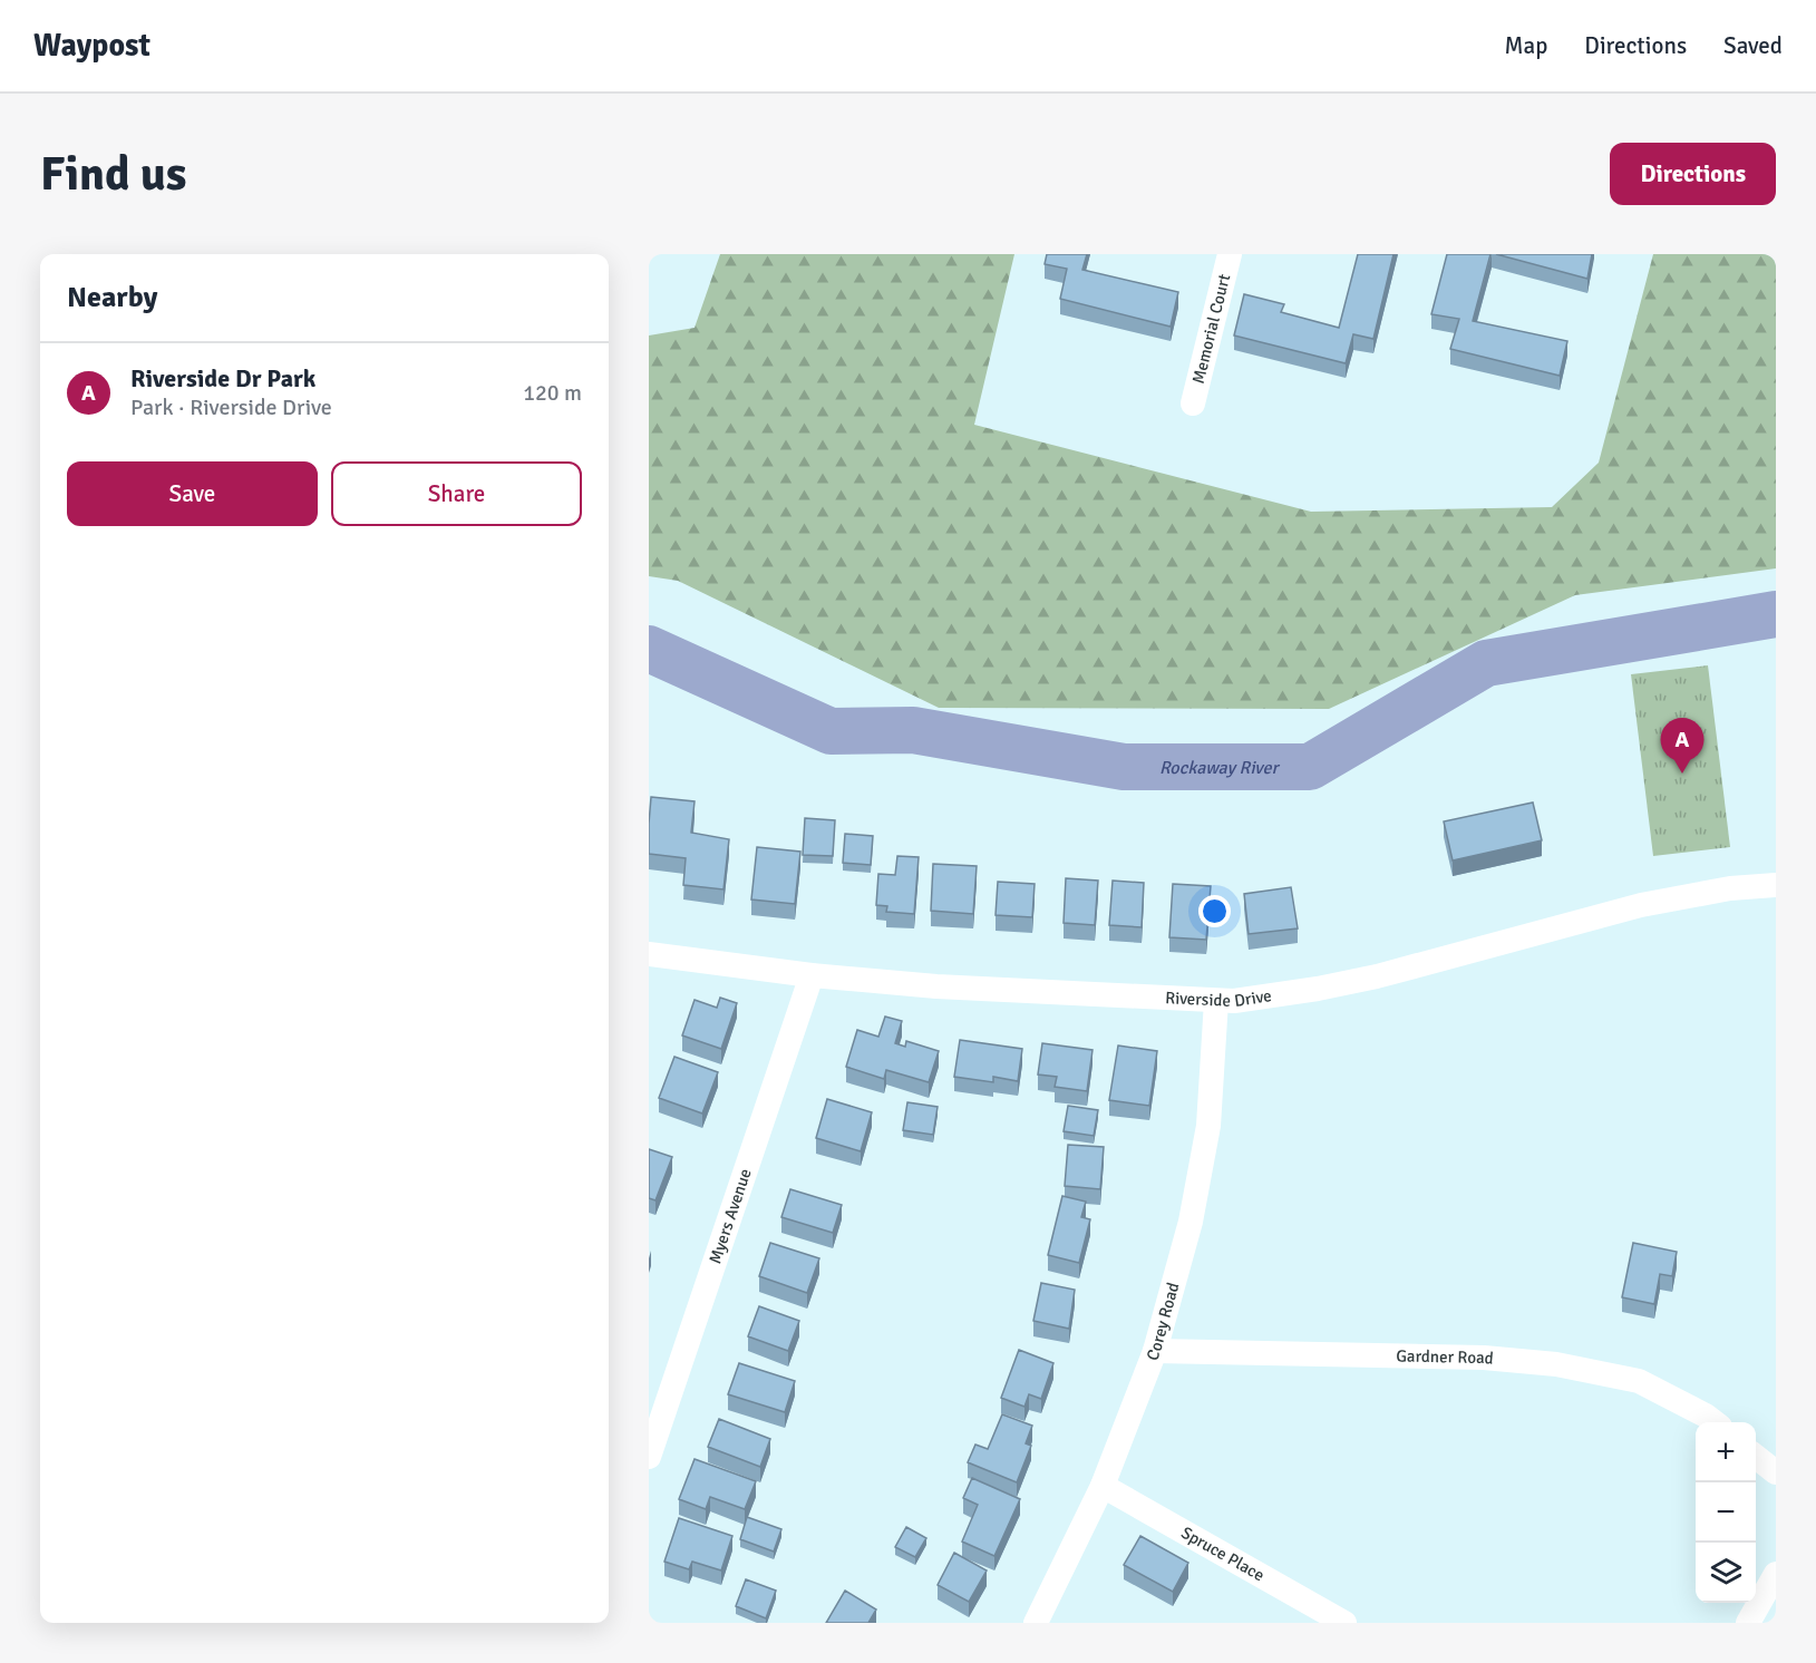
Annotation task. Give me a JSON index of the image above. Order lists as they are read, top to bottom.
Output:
{
  "streets": {
    "street": [
      "Memorial Court",
      "Riverside Drive",
      "Myers Avenue",
      "Corey Road",
      "Gardner Road",
      "Spruce Place"
    ]
  },
  "crossings": [
    ["Riverside Drive", "Myers Avenue"],
    ["Riverside Drive", "Corey Road"],
    ["Corey Road", "Gardner Road"],
    ["Corey Road", "Spruce Place"]
  ],
  "water": ["Rockaway River"],
  "page": {
    "header": "Waypost",
    "nav": ["Map", "Directions", "Saved"],
    "buttons": [
      "Directions",
      ["Save", "Share"]
    ],
    "title": "Find us",
    "heading": "Nearby",
    "list": [
      {
        "mark": "A",
        "name": "Riverside Dr Park",
        "note": "Park · Riverside Drive",
        "value": "120 m"
      }
    ],
    "pins": "A",
    "map_buttons": ["+", "−"]
  }
}
